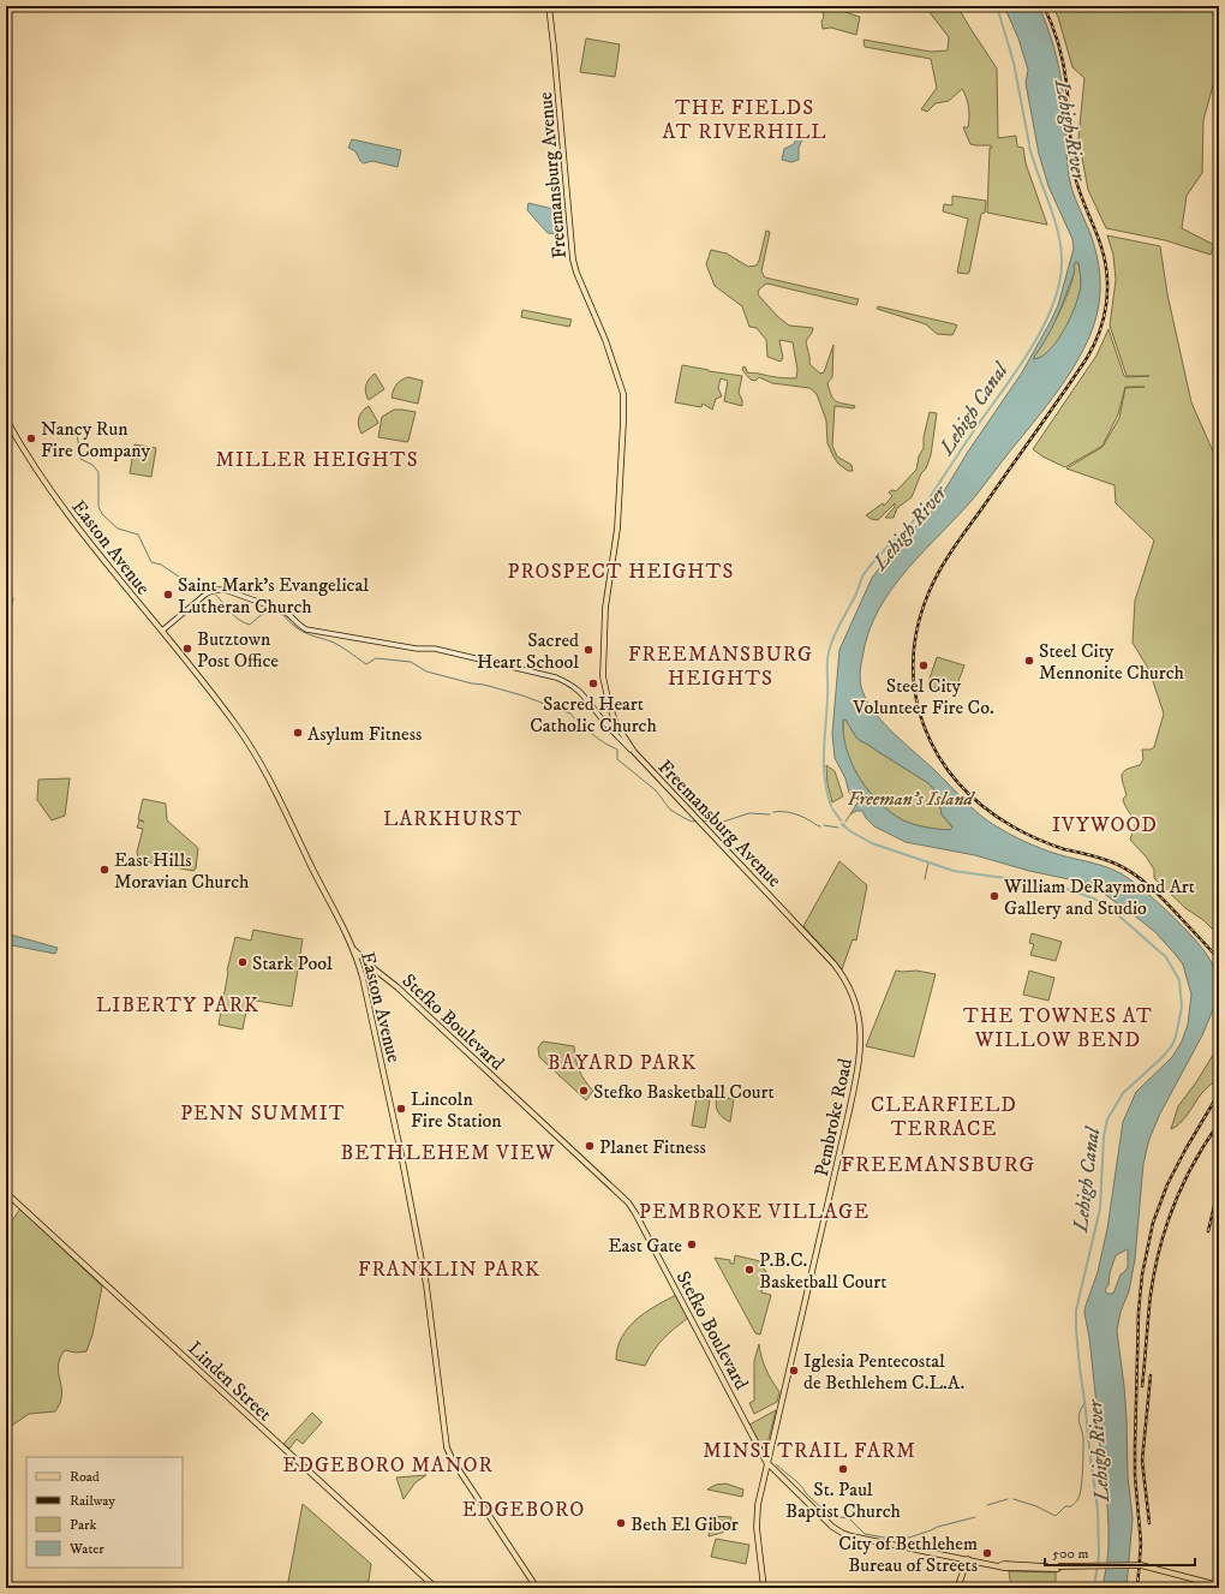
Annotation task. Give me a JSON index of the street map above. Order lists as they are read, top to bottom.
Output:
{
  "streets": {
    "main road": [
      "Freemansburg Avenue",
      "Easton Avenue",
      "Stefko Boulevard",
      "Pembroke Road",
      "Linden Street"
    ]
  },
  "crossings": [
    ["Freemansburg Avenue", "Pembroke Road"],
    ["Easton Avenue", "Stefko Boulevard"],
    ["Stefko Boulevard", "Pembroke Road"]
  ],
  "districts": [
    "THE FIELDS AT RIVERHILL",
    "MILLER HEIGHTS",
    "PROSPECT HEIGHTS",
    "FREEMANSBURG HEIGHTS",
    "LARKHURST",
    "IVYWOOD",
    "LIBERTY PARK",
    "THE TOWNES AT WILLOW BEND",
    "BAYARD PARK",
    "CLEARFIELD TERRACE",
    "PENN SUMMIT",
    "BETHLEHEM VIEW",
    "FREEMANSBURG",
    "PEMBROKE VILLAGE",
    "FRANKLIN PARK",
    "MINSI TRAIL FARM",
    "EDGEBORO MANOR",
    "EDGEBORO"
  ],
  "water": ["Lehigh River", "Lehigh Canal"],
  "parks": ["Freeman's Island"],
  "places": [
    "Nancy Run Fire Company",
    "Saint Mark's Evangelical Lutheran Church",
    "Butztown Post Office",
    "Sacred Heart School",
    "Steel City Mennonite Church",
    "Steel City Volunteer Fire Co.",
    "Sacred Heart Catholic Church",
    "Asylum Fitness",
    "East Hills Moravian Church",
    "William DeRaymond Art Gallery and Studio",
    "Stark Pool",
    "Stefko Basketball Court",
    "Lincoln Fire Station",
    "Planet Fitness",
    "East Gate",
    "P.B.C. Basketball Court",
    "Iglesia Pentecostal de Bethlehem C.L.A.",
    "St. Paul Baptist Church",
    "Beth El Gibor",
    "City of Bethlehem Bureau of Streets"
  ],
  "legend": [
    "Road",
    "Railway",
    "Park",
    "Water"
  ],
  "scale_bar": "500 m"
}
